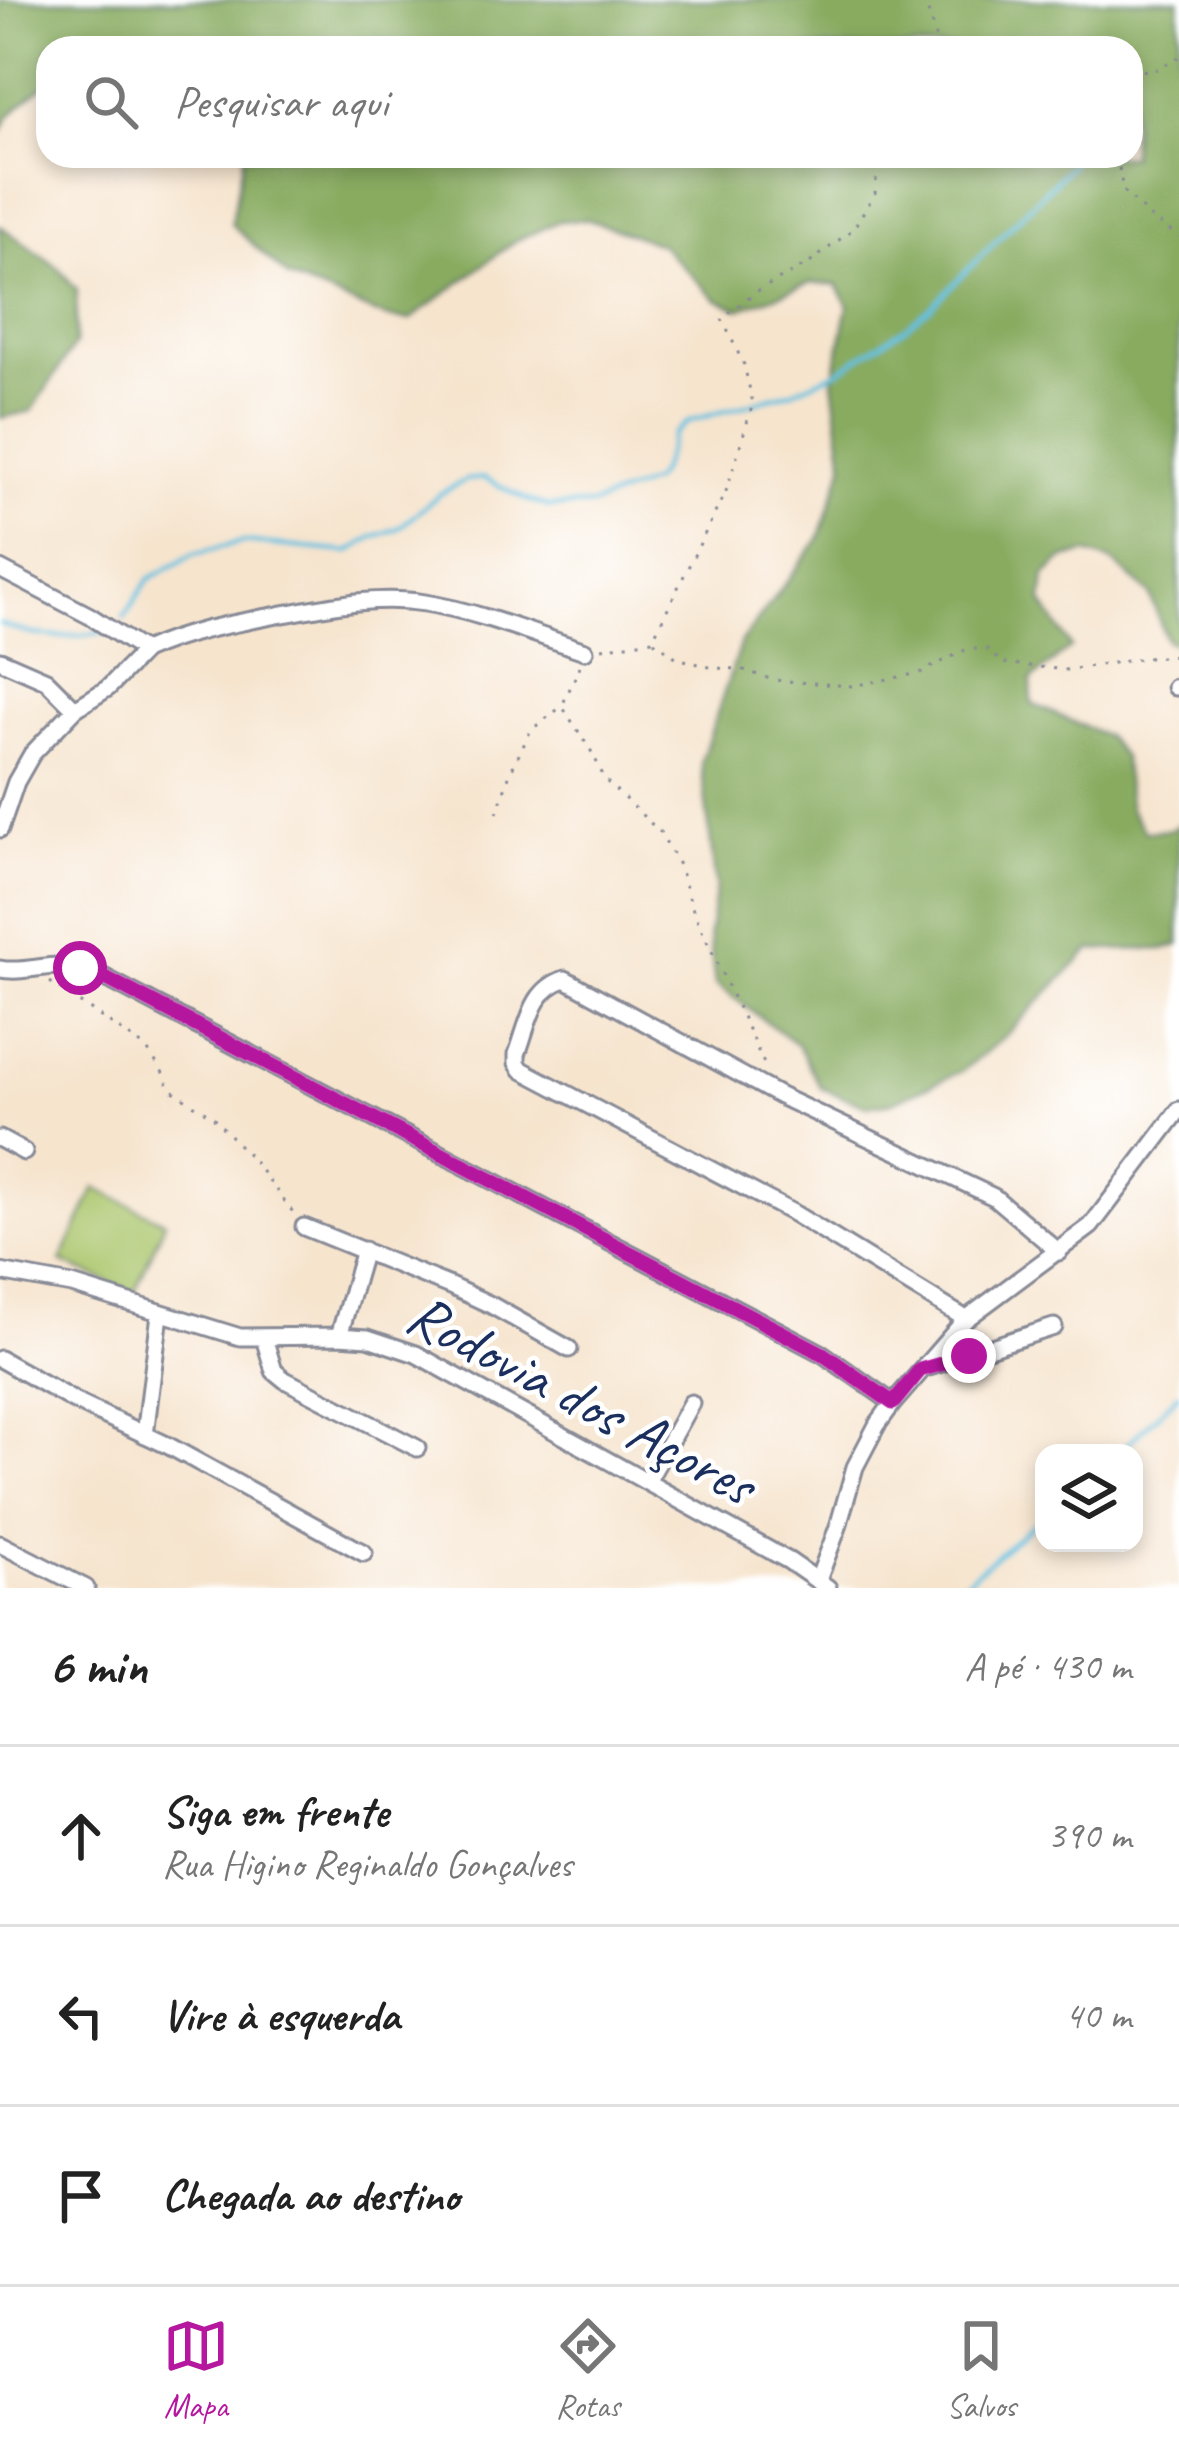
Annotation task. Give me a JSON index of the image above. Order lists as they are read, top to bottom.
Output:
{
  "streets": {
    "street": ["Rodovia dos Açores"]
  },
  "page": {
    "search": "Pesquisar aqui",
    "heading": ["6 min", "A pé · 430 m"],
    "list": [
      ["Siga em frente", "Rua Higino Reginaldo Gonçalves", "390 m"],
      ["Vire à esquerda", "40 m"],
      "Chegada ao destino"
    ],
    "nav": ["Mapa", "Rotas", "Salvos"]
  }
}
